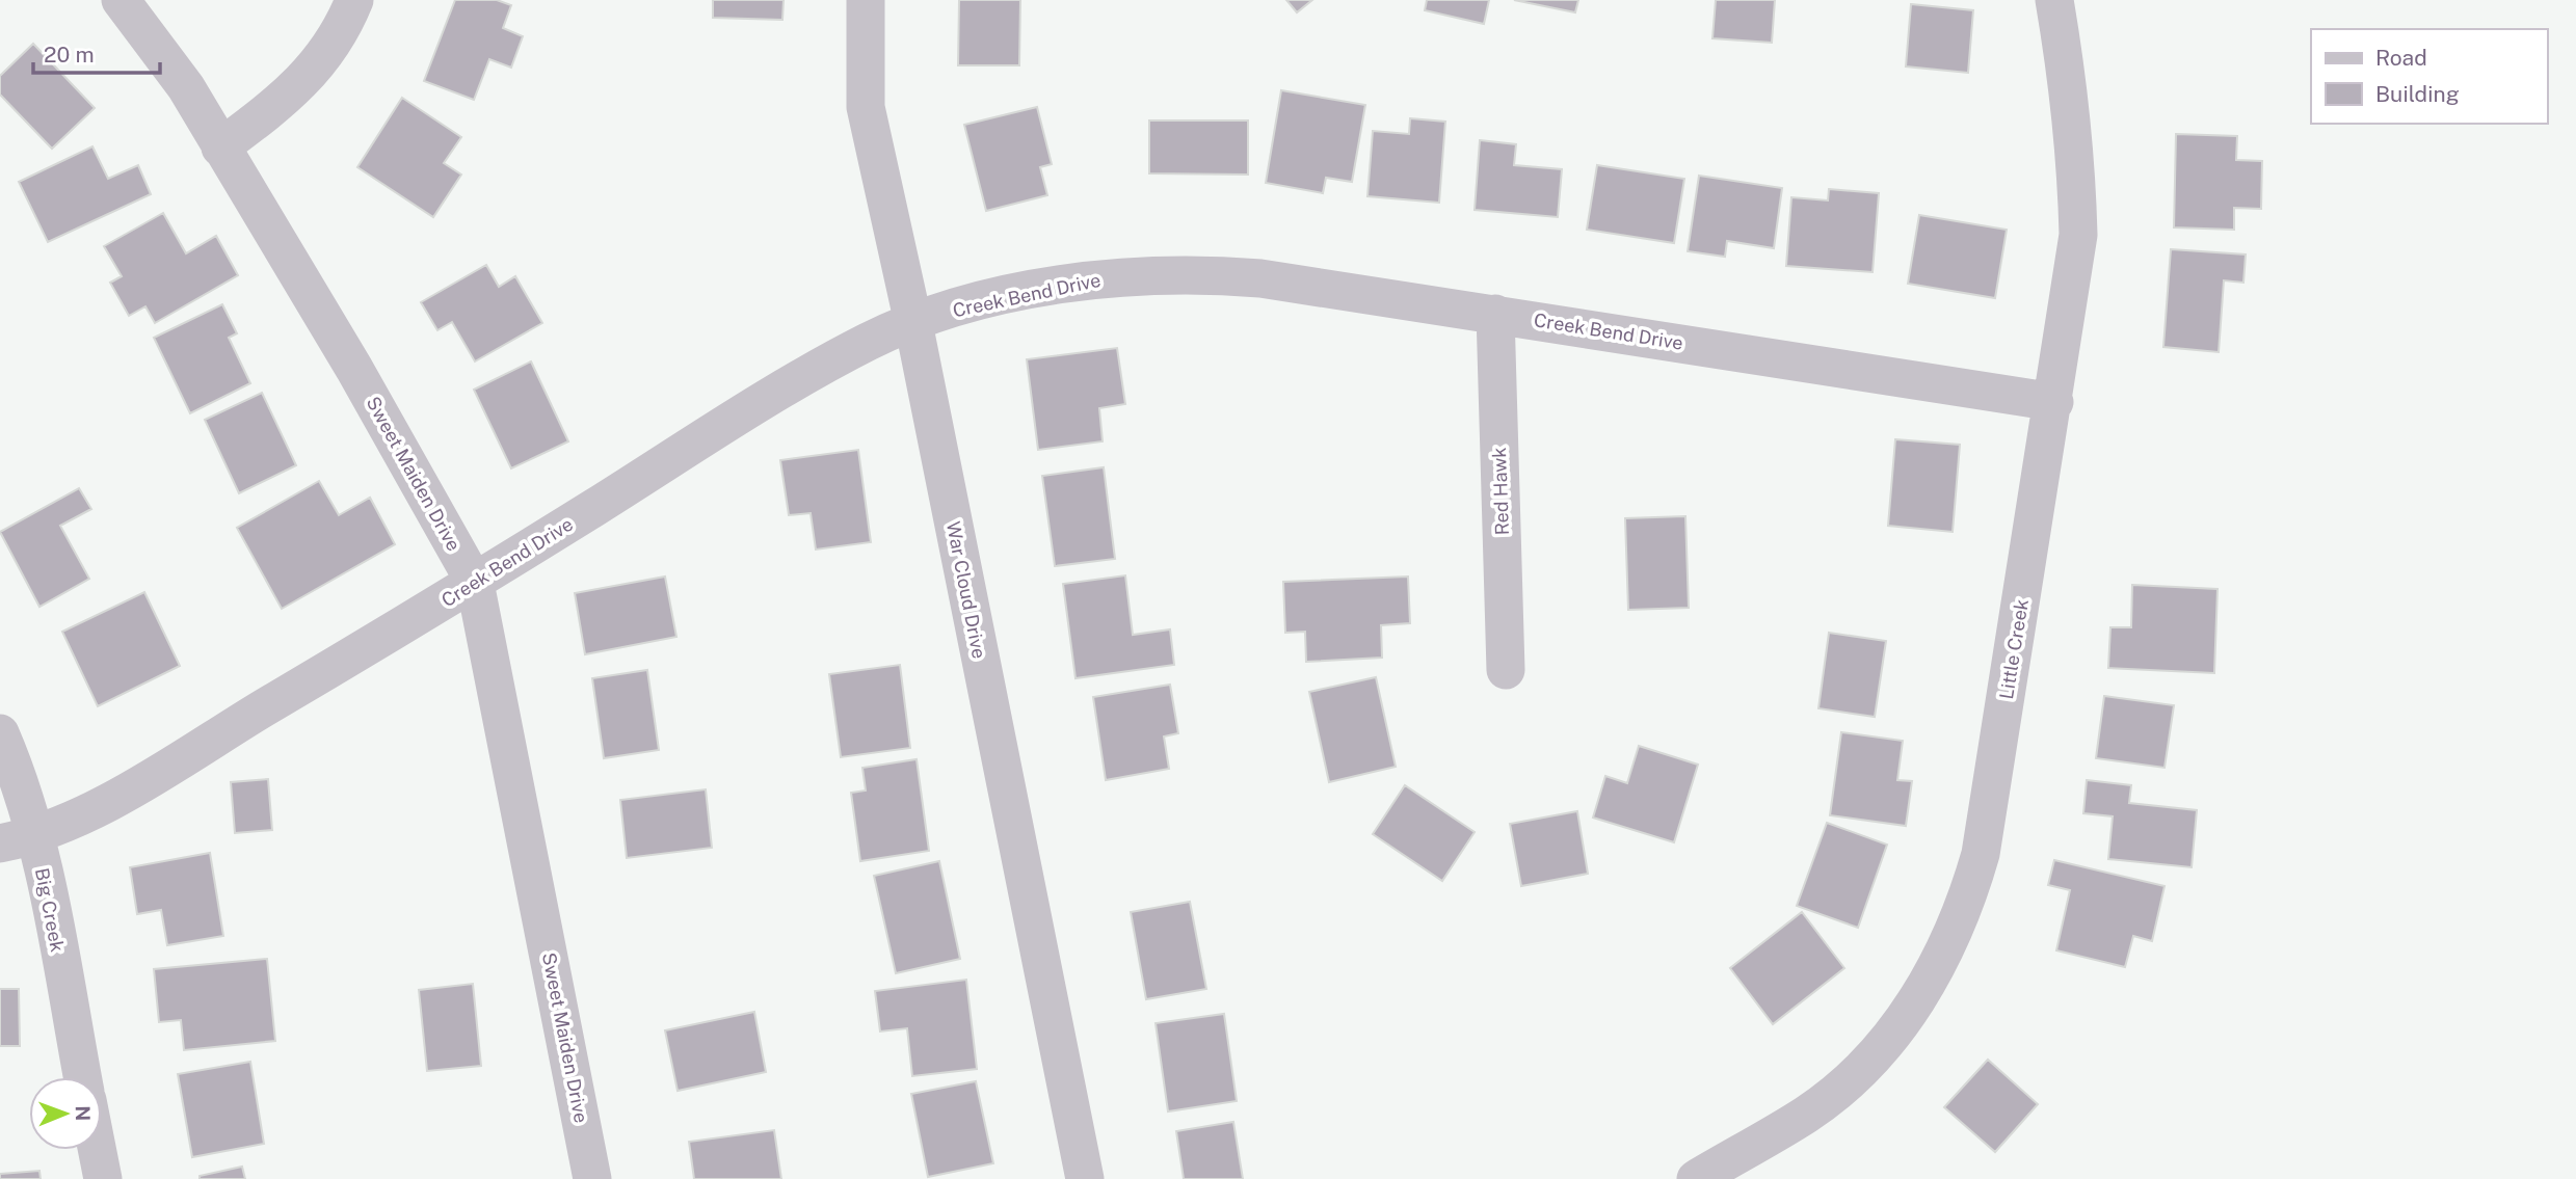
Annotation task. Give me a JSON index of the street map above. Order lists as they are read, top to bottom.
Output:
{
  "streets": {
    "street": [
      "Creek Bend Drive",
      "Sweet Maiden Drive",
      "Red Hawk",
      "War Cloud Drive",
      "Little Creek",
      "Big Creek"
    ]
  },
  "crossings": [
    ["Creek Bend Drive", "Sweet Maiden Drive"],
    ["Creek Bend Drive", "Red Hawk"],
    ["Creek Bend Drive", "War Cloud Drive"],
    ["Creek Bend Drive", "Little Creek"],
    ["Creek Bend Drive", "Big Creek"]
  ],
  "legend": ["Road", "Building"],
  "scale_bar": "20 m",
  "north": "right"
}
